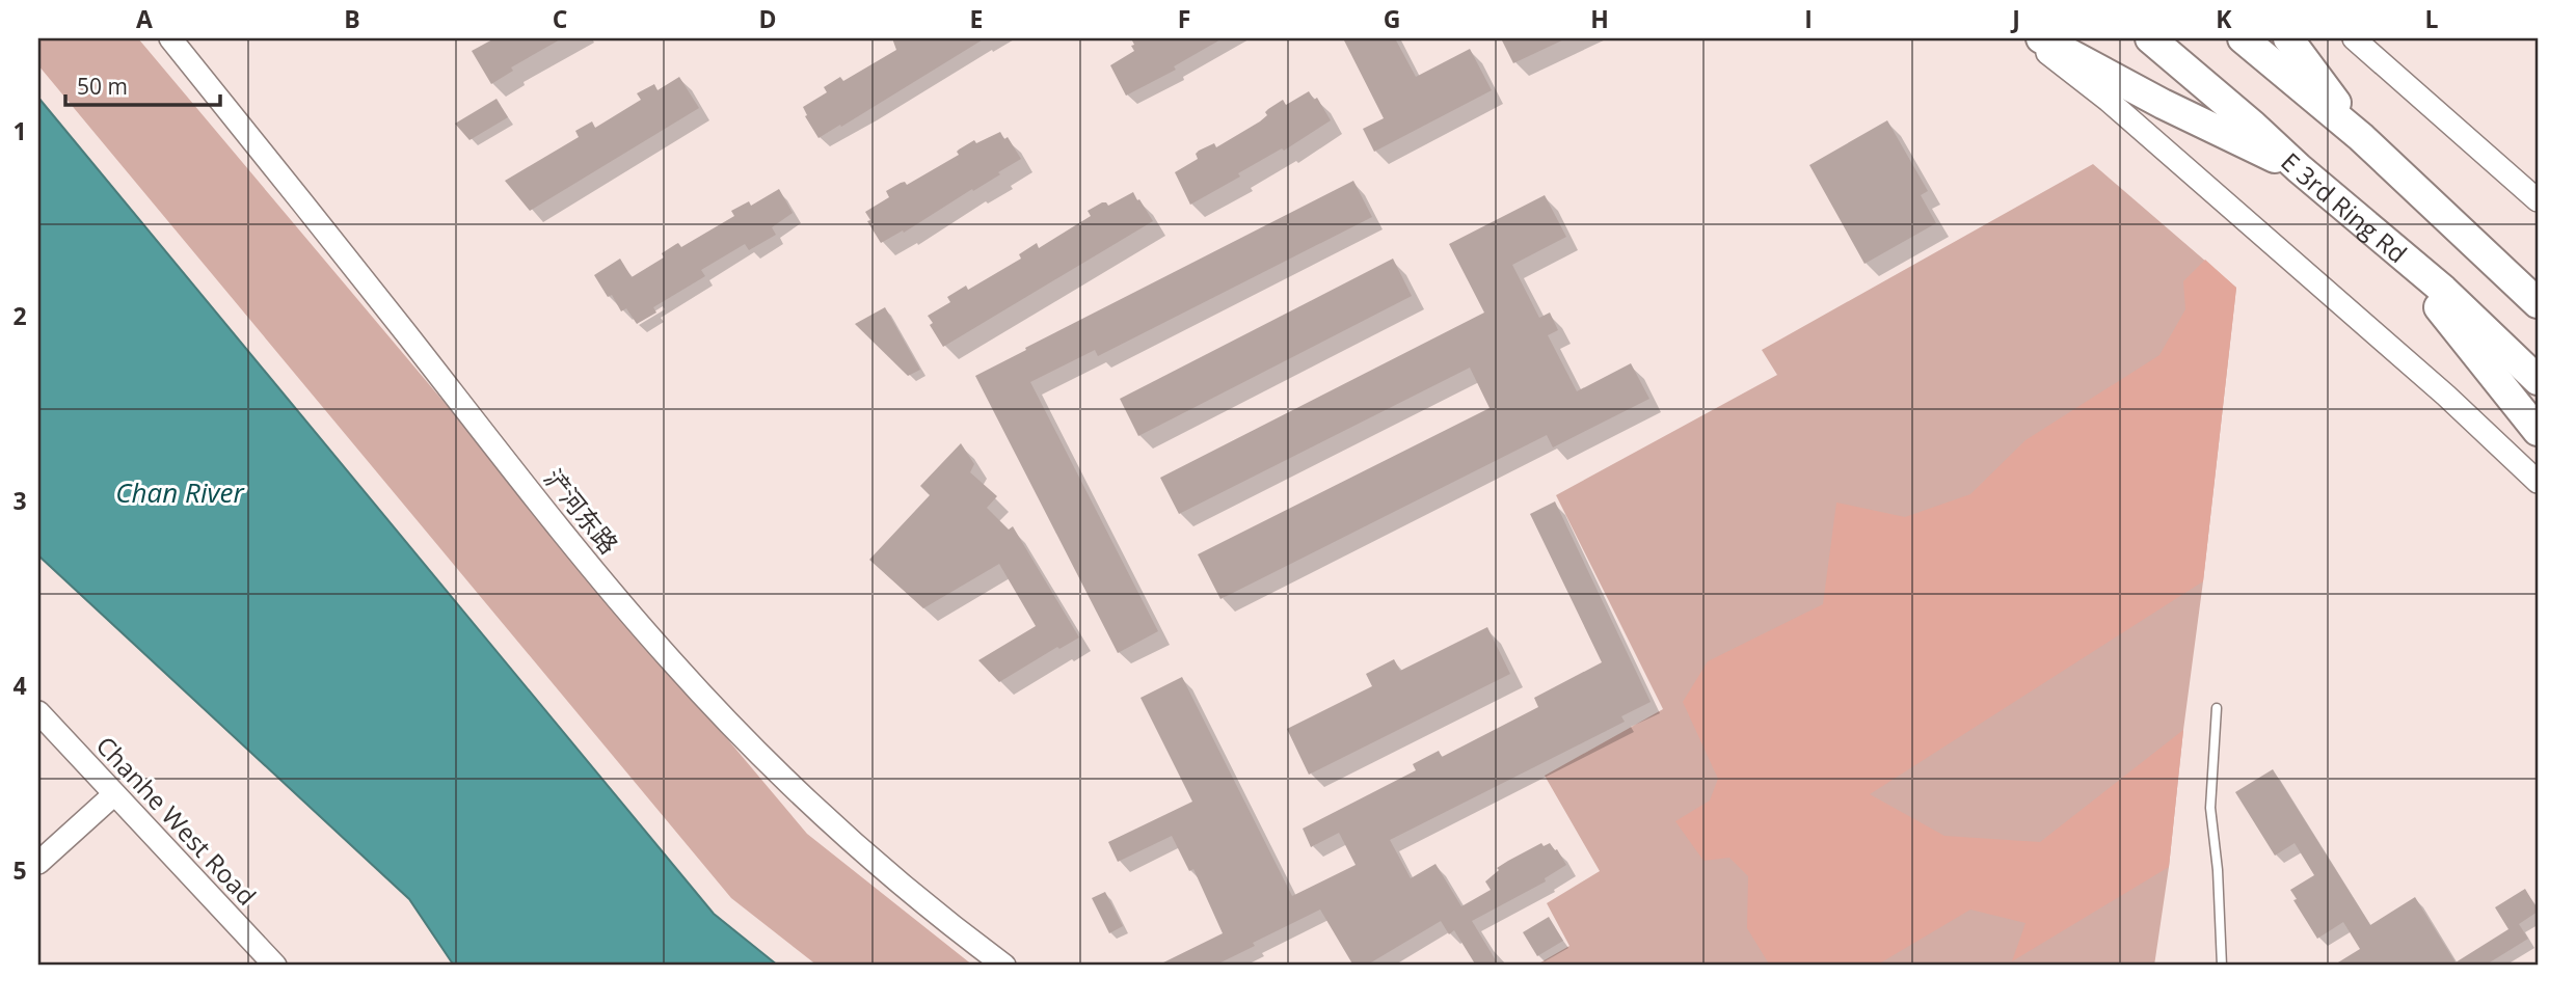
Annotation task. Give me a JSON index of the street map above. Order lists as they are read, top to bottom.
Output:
{
  "streets": {
    "highway": ["E 3rd Ring Rd"],
    "street": ["浐河东路", "Chanhe West Road"]
  },
  "water": ["Chan River"],
  "scale_bar": "50 m",
  "grid": {
    "columns": [
      "A",
      "B",
      "C",
      "D",
      "E",
      "F",
      "G",
      "H",
      "I",
      "J",
      "K",
      "L"
    ],
    "rows": [
      "1",
      "2",
      "3",
      "4",
      "5"
    ]
  }
}
